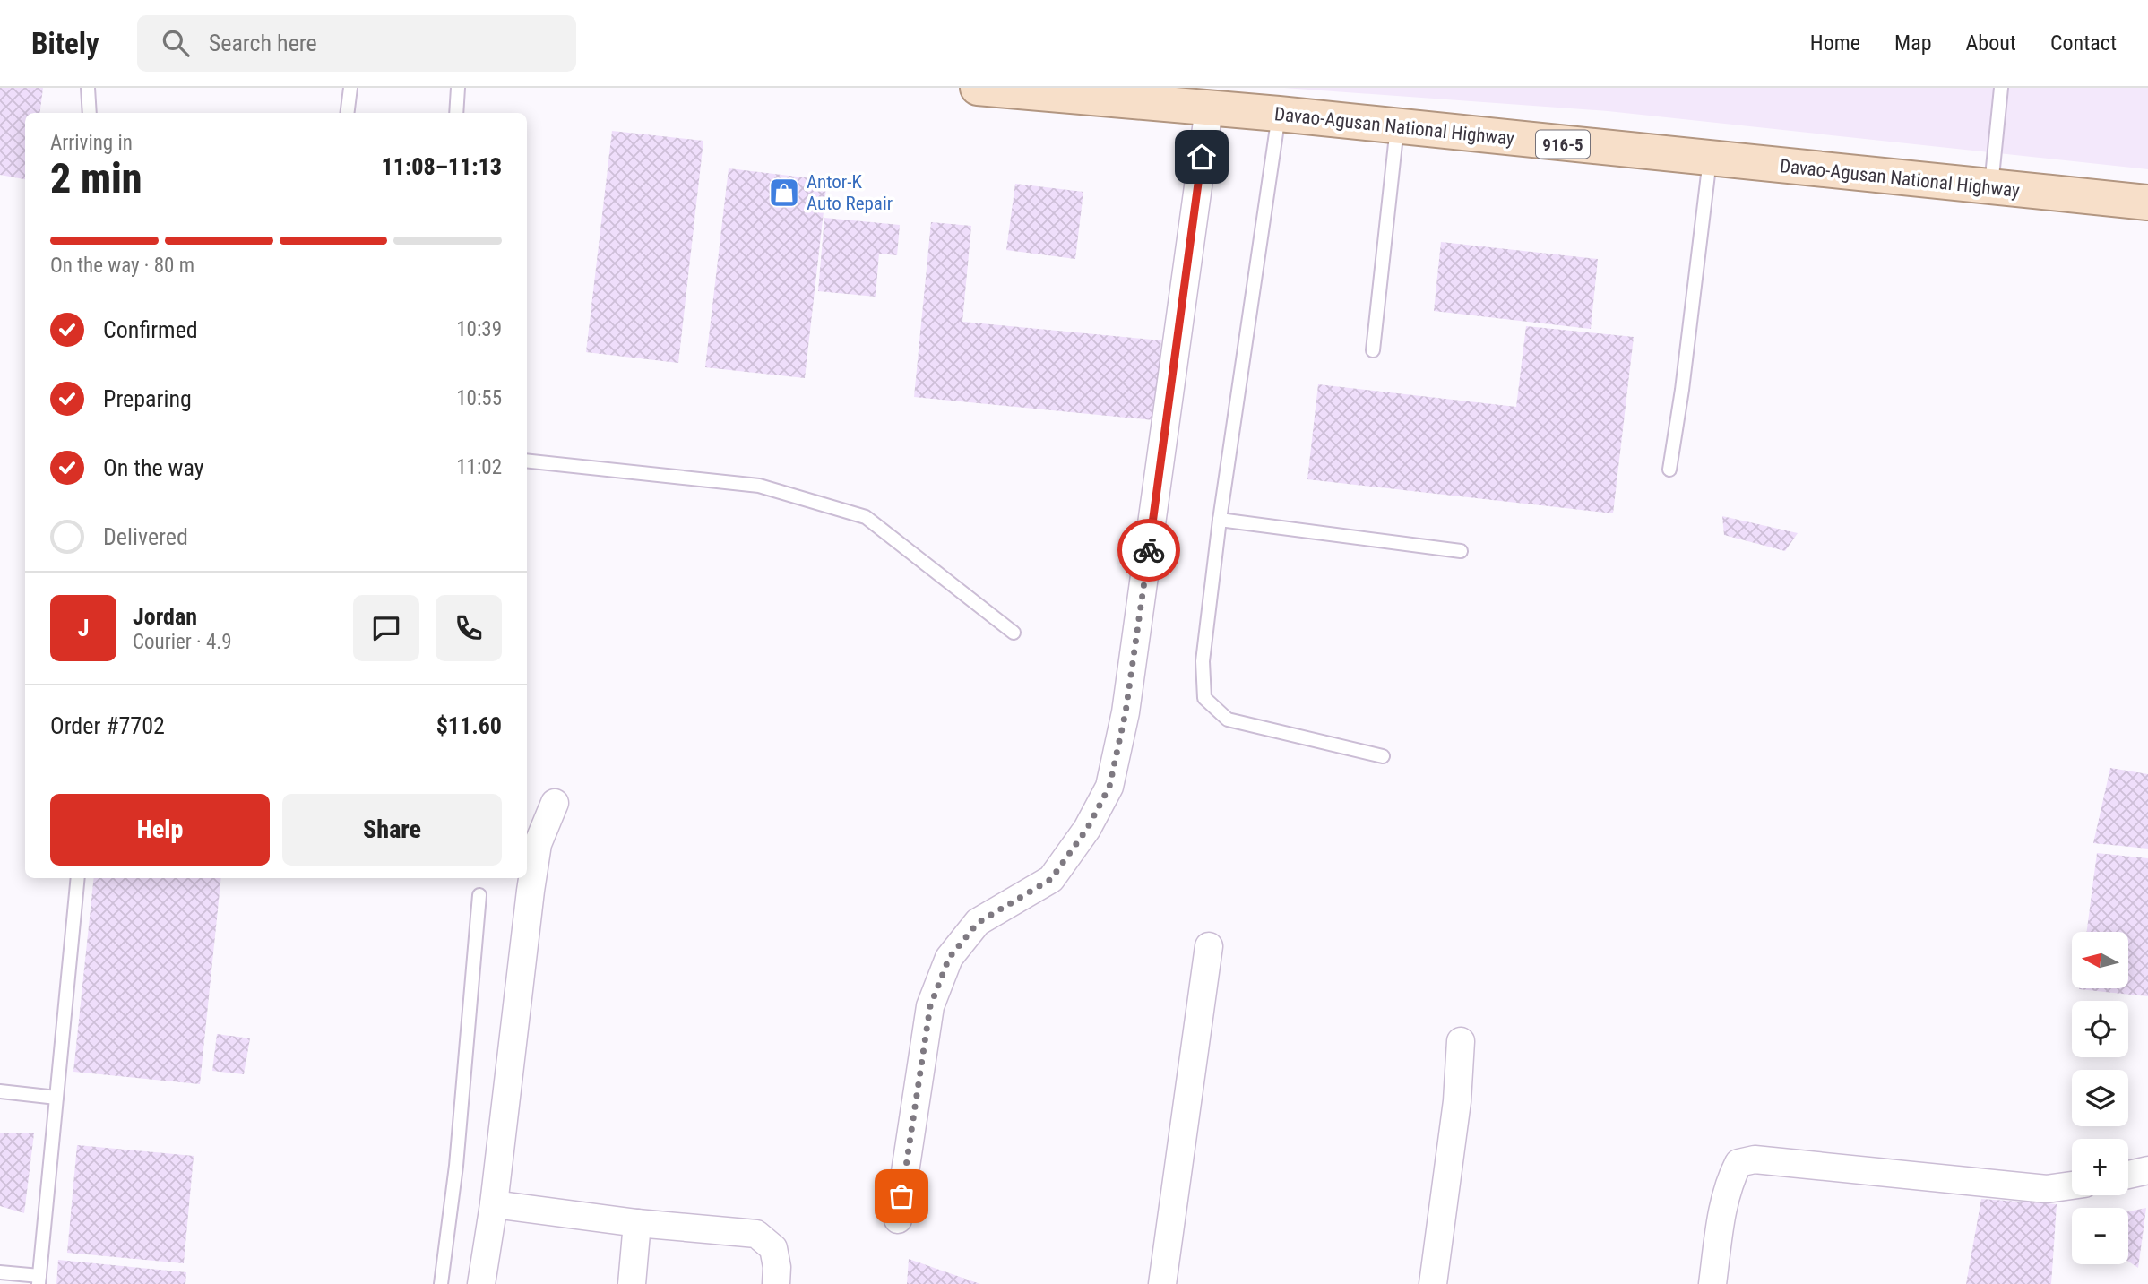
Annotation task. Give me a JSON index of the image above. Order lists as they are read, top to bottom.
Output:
{
  "streets": {
    "main road": ["Davao-Agusan National Highway", "916-5"]
  },
  "places": {
    "shop": ["Antor-K Auto Repair"]
  },
  "north": "left",
  "page": {
    "header": "Bitely",
    "search": "Search here",
    "nav": [
      "Home",
      "Map",
      "About",
      "Contact"
    ],
    "heading": ["2 min", "Arriving in", "11:08–11:13"],
    "panel": [
      "Jordan",
      "Courier · 4.9",
      "Order #7702",
      "$11.60"
    ],
    "bar": "On the way · 80 m",
    "list": [
      ["Confirmed", "10:39"],
      ["Preparing", "10:55"],
      ["On the way", "11:02"],
      "Delivered"
    ],
    "round": "J",
    "buttons": ["Help", "Share"],
    "map_buttons": ["+", "−"]
  }
}
